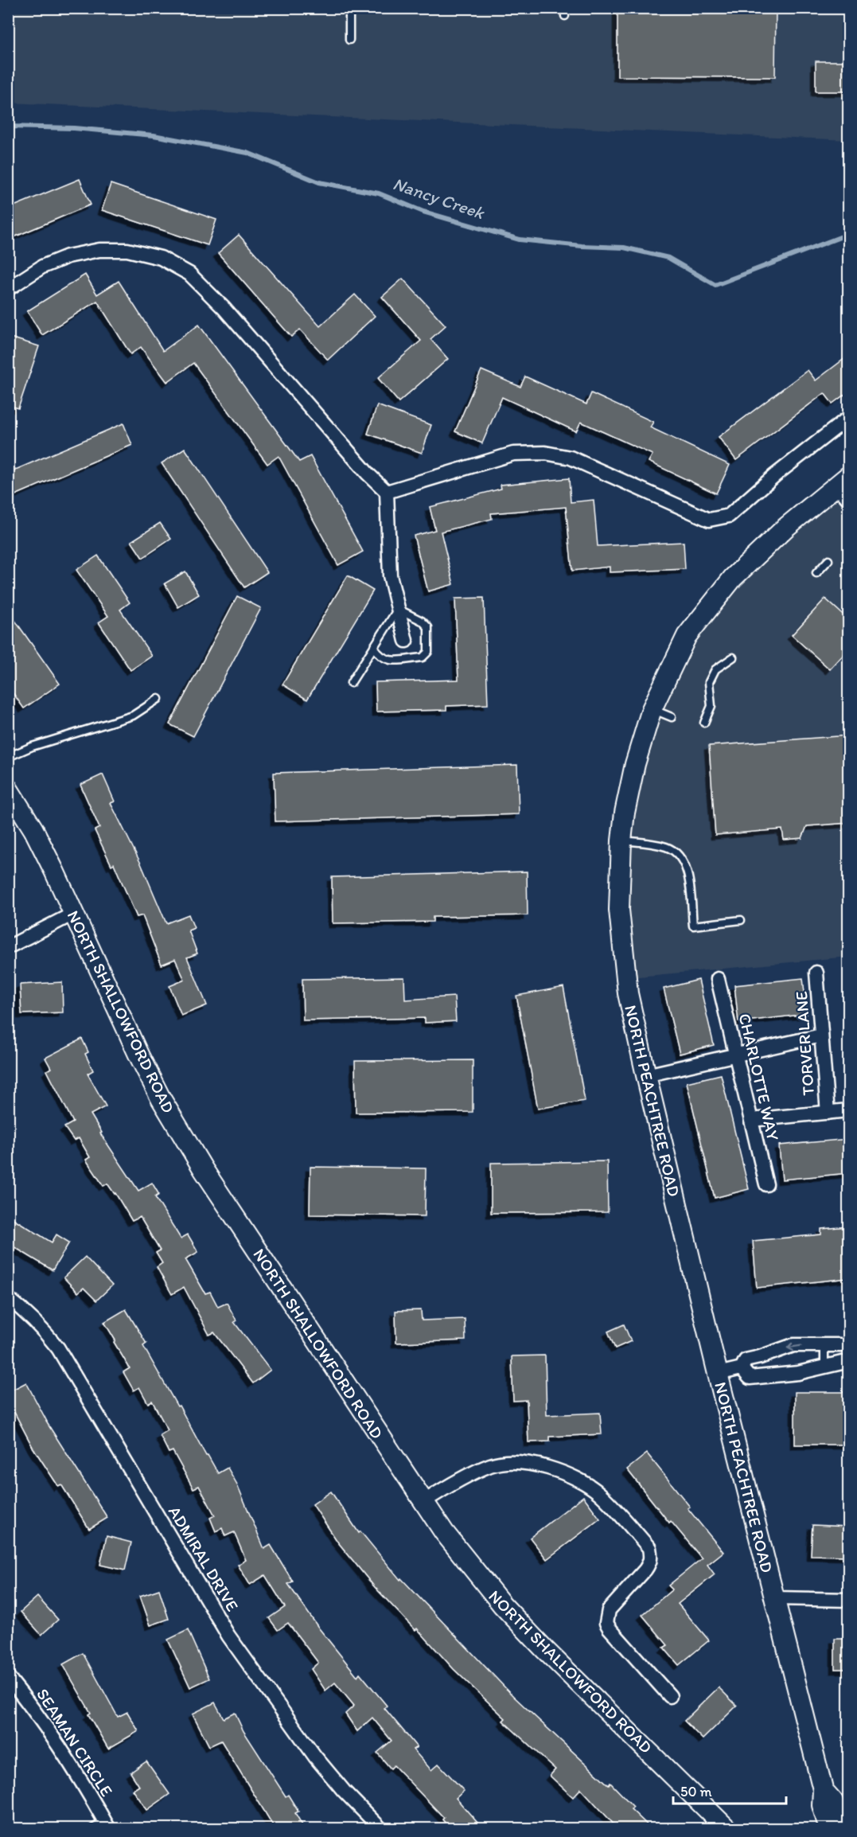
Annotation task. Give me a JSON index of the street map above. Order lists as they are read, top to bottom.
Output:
{
  "streets": {
    "street": [
      "NORTH SHALLOWFORD ROAD",
      "TORVER LANE",
      "CHARLOTTE WAY",
      "NORTH PEACHTREE ROAD",
      "ADMIRAL DRIVE",
      "SEAMAN CIRCLE"
    ]
  },
  "water": ["Nancy Creek"],
  "scale_bar": "50 m"
}
